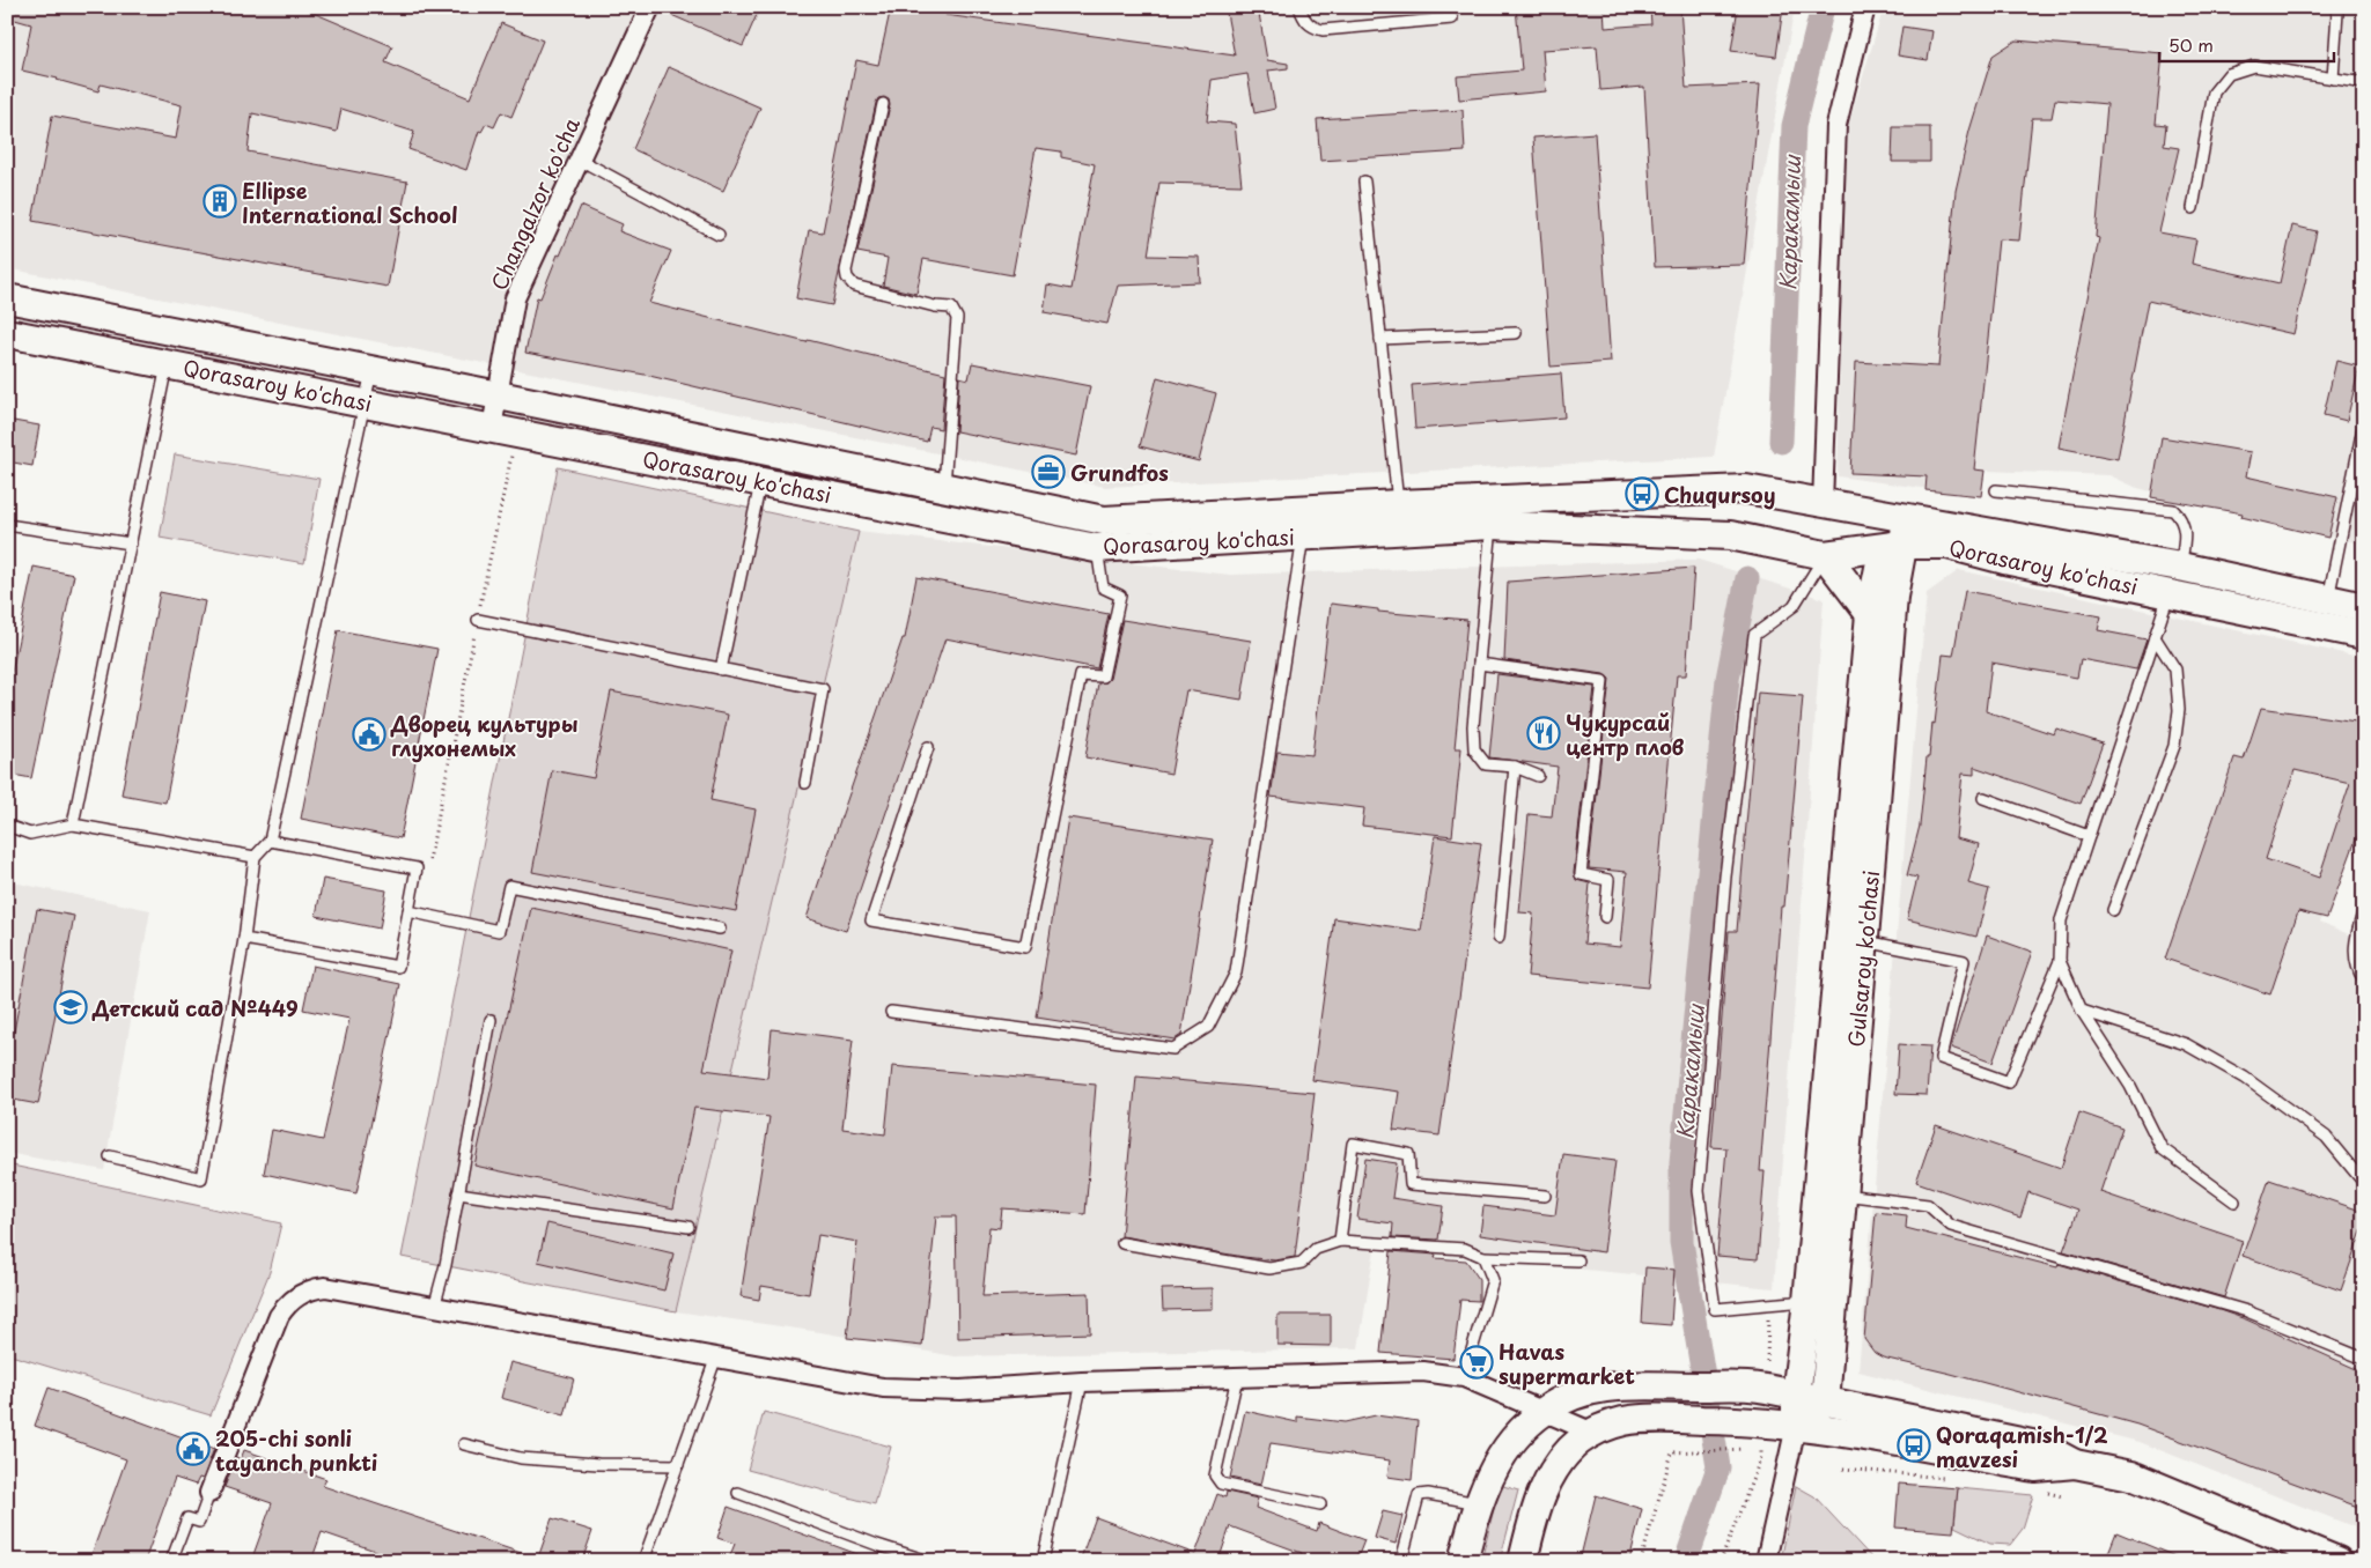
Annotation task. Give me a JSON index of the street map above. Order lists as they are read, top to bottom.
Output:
{
  "streets": {
    "main road": ["Qorasaroy ko'chasi", "Gulsaroy ko'chasi"],
    "street": ["Changalzor ko'cha"]
  },
  "crossings": [
    ["Changalzor ko'cha", "Qorasaroy ko'chasi"],
    ["Qorasaroy ko'chasi", "Gulsaroy ko'chasi"]
  ],
  "water": ["Каракамыш"],
  "places": {
    "building": ["Ellipse International School"],
    "office": ["Grundfos"],
    "bus stop": ["Chuqursoy", "Qoraqamish-1/2 mavzesi"],
    "restaurant": ["Чукурсай центр плов"],
    "public building": ["Дворец культуры глухонемых", "205-chi sonli tayanch punkti"],
    "school or university": ["Детский сад №449"],
    "supermarket": ["Havas supermarket"]
  },
  "scale_bar": "50 m"
}
